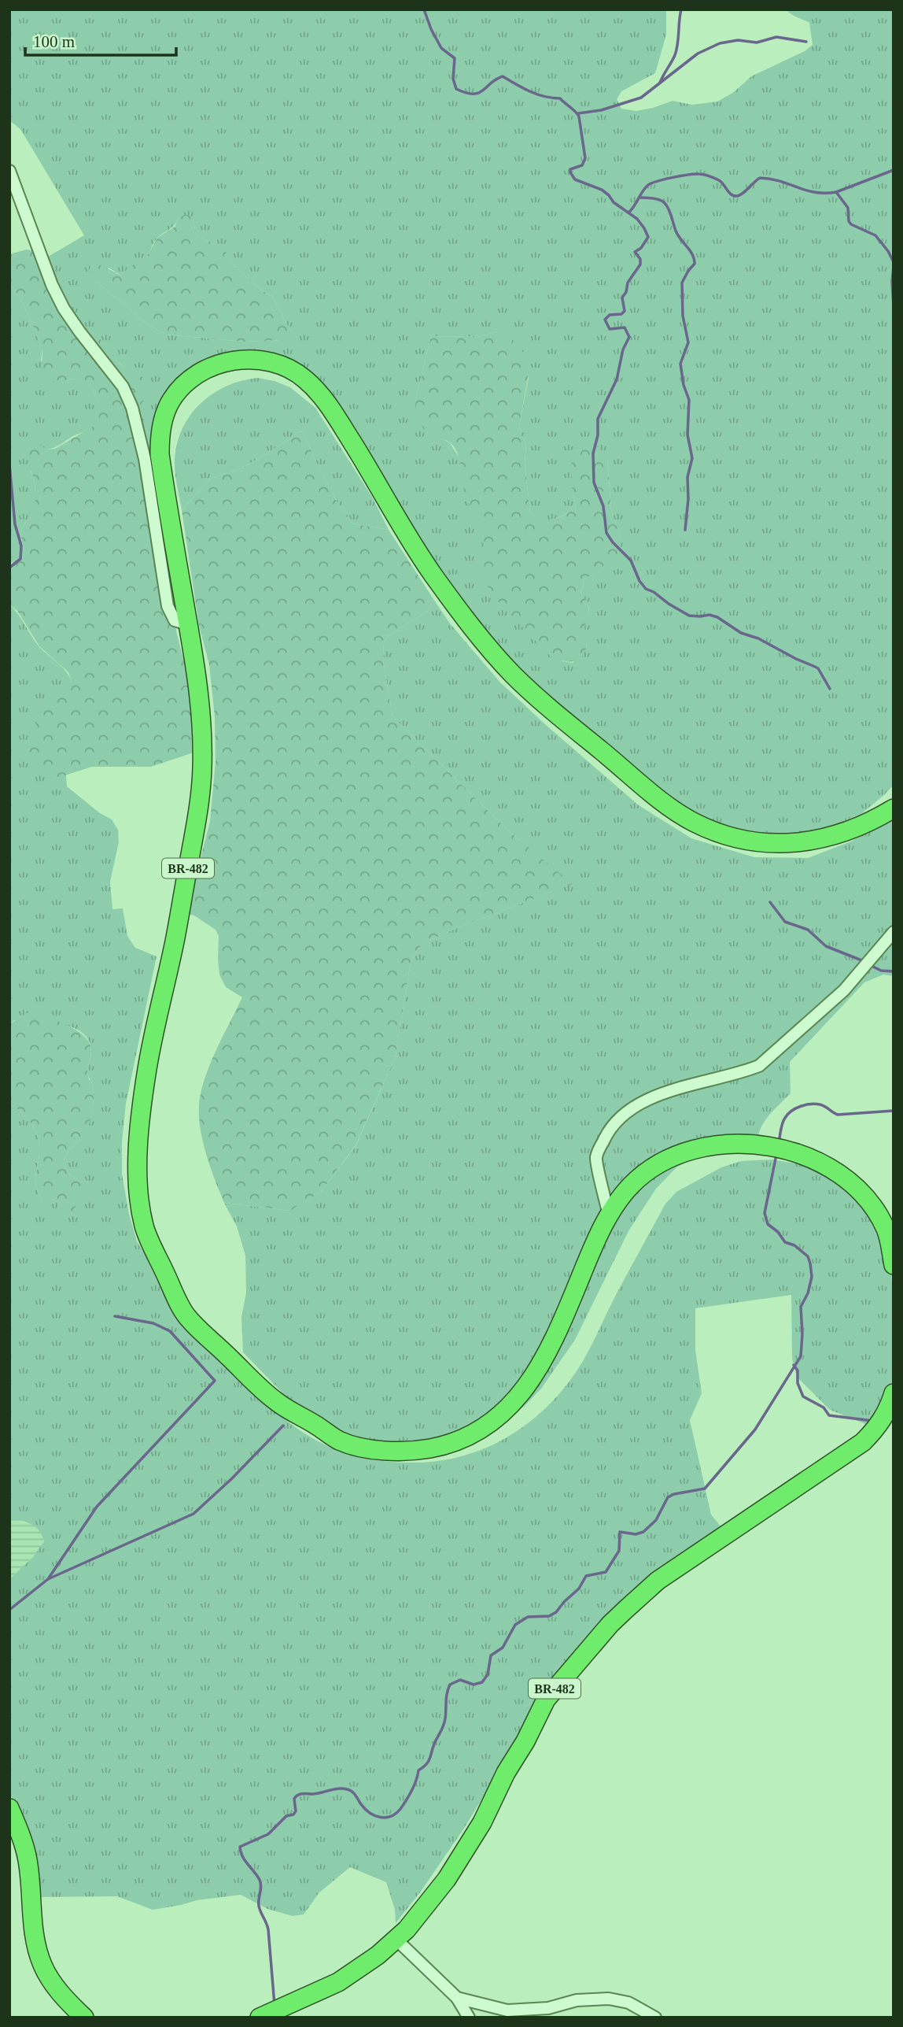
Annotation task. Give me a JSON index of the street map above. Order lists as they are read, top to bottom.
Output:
{
  "streets": {
    "highway": ["BR-482"]
  },
  "scale_bar": "100 m"
}
